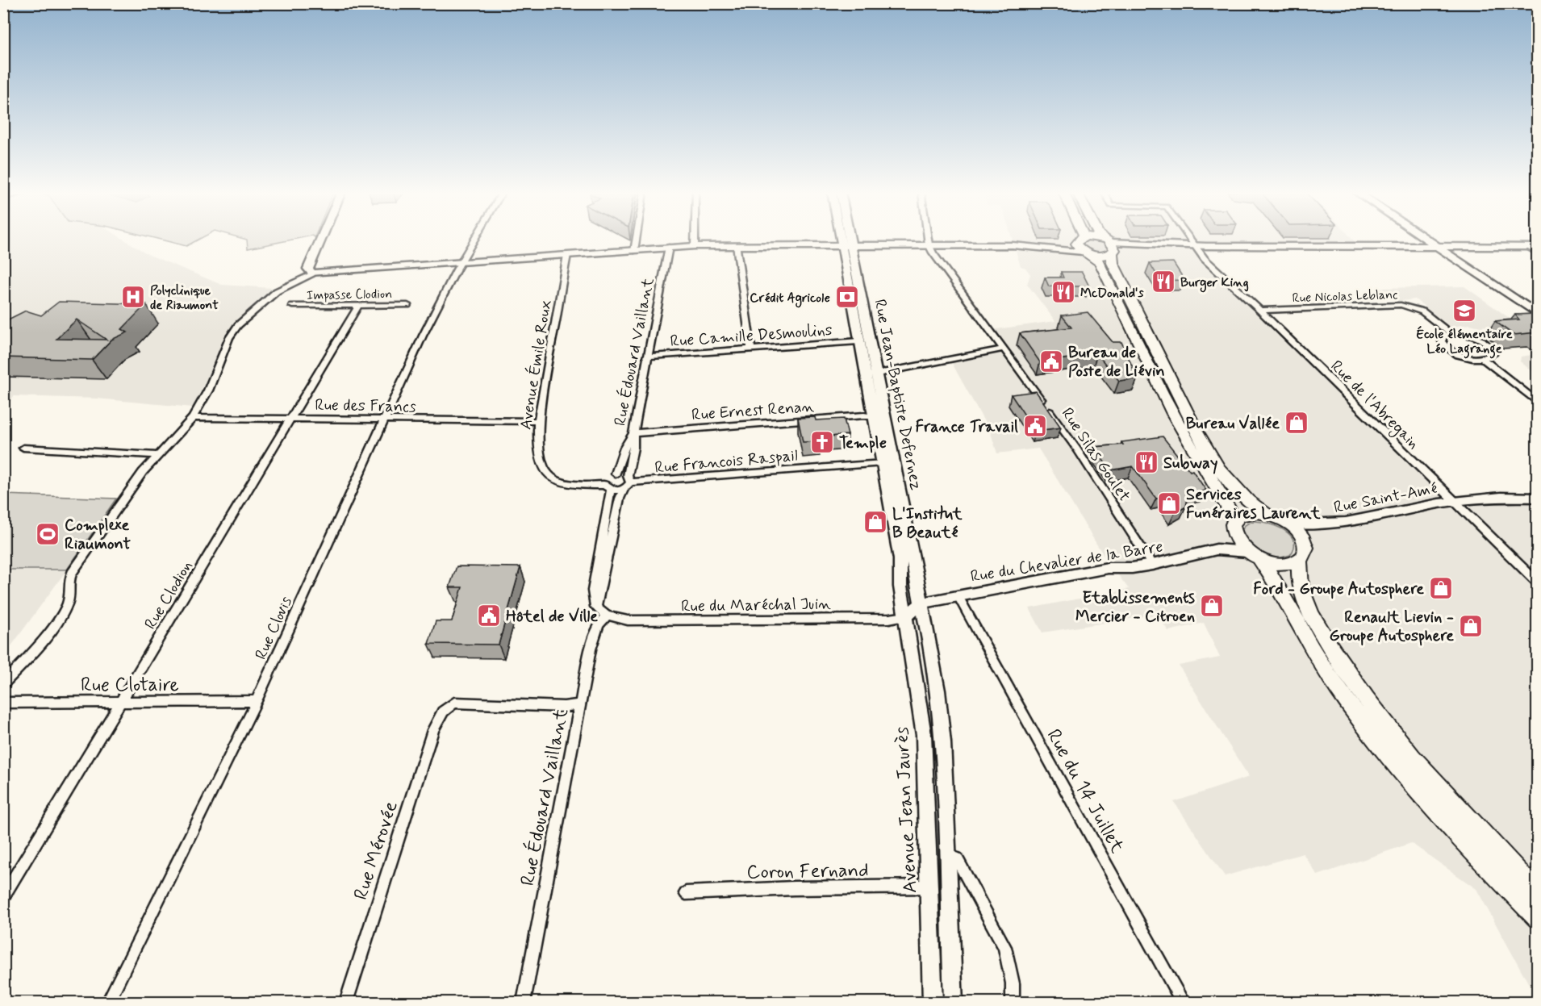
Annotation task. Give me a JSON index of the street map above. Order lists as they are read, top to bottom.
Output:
{
  "streets": {
    "street": [
      "Impasse Clodion",
      "Rue Nicolas Leblanc",
      "Rue Camille Desmoulins",
      "Rue Édouard Vaillant",
      "Avenue Émile Roux",
      "Rue Jean-Baptiste Defernez",
      "Rue de l'Abregain",
      "Rue des Francs",
      "Rue Ernest Renan",
      "Rue Silas Goulet",
      "Rue Francois Raspail",
      "Rue Saint-Amé",
      "Rue du Chevalier de la Barre",
      "Rue Clodion",
      "Rue du Maréchal Juin",
      "Rue Clovis",
      "Rue Clotaire",
      "Rue du 14 Juillet",
      "Avenue Jean Jaurès",
      "Rue Mérovée",
      "Coron Fernand"
    ]
  },
  "crossings": [
    ["Impasse Clodion", "Rue Clodion"],
    ["Rue Nicolas Leblanc", "Rue de l'Abregain"],
    ["Rue Camille Desmoulins", "Rue Édouard Vaillant"],
    ["Rue Camille Desmoulins", "Rue Jean-Baptiste Defernez"],
    ["Rue Édouard Vaillant", "Avenue Émile Roux"],
    ["Rue Édouard Vaillant", "Rue Ernest Renan"],
    ["Rue Édouard Vaillant", "Rue Francois Raspail"],
    ["Rue Édouard Vaillant", "Rue du Maréchal Juin"],
    ["Rue Édouard Vaillant", "Rue Mérovée"],
    ["Avenue Émile Roux", "Rue des Francs"],
    ["Avenue Émile Roux", "Rue Francois Raspail"],
    ["Rue Jean-Baptiste Defernez", "Rue Ernest Renan"],
    ["Rue Jean-Baptiste Defernez", "Rue Francois Raspail"],
    ["Rue Jean-Baptiste Defernez", "Rue du Chevalier de la Barre"],
    ["Rue Jean-Baptiste Defernez", "Rue du Maréchal Juin"],
    ["Rue Jean-Baptiste Defernez", "Avenue Jean Jaurès"],
    ["Rue de l'Abregain", "Rue Saint-Amé"],
    ["Rue des Francs", "Rue Clodion"],
    ["Rue des Francs", "Rue Clovis"],
    ["Rue Silas Goulet", "Rue du Chevalier de la Barre"],
    ["Rue du Chevalier de la Barre", "Rue du 14 Juillet"],
    ["Rue Clodion", "Rue Clotaire"],
    ["Rue du Maréchal Juin", "Avenue Jean Jaurès"],
    ["Rue Clovis", "Rue Clotaire"],
    ["Avenue Jean Jaurès", "Coron Fernand"]
  ],
  "places": {
    "restaurant": ["Burger King", "McDonald's", "Subway"],
    "hospital": ["Polyclinique de Riaumont"],
    "bank": ["Crédit Agricole"],
    "school or university": ["École élémentaire Léo Lagrange"],
    "public building": ["Bureau de Poste de Liévin", "France Travail", "Hôtel de Ville"],
    "shop": [
      "Bureau Vallée",
      "Services Funéraires Laurent",
      "L'Institut B Beauté",
      "Ford - Groupe Autosphere",
      "Etablissements Mercier - Citroen",
      "Renault Lievin - Groupe Autosphere"
    ],
    "church": ["Temple"],
    "sports": ["Complexe Riaumont"]
  }
}
